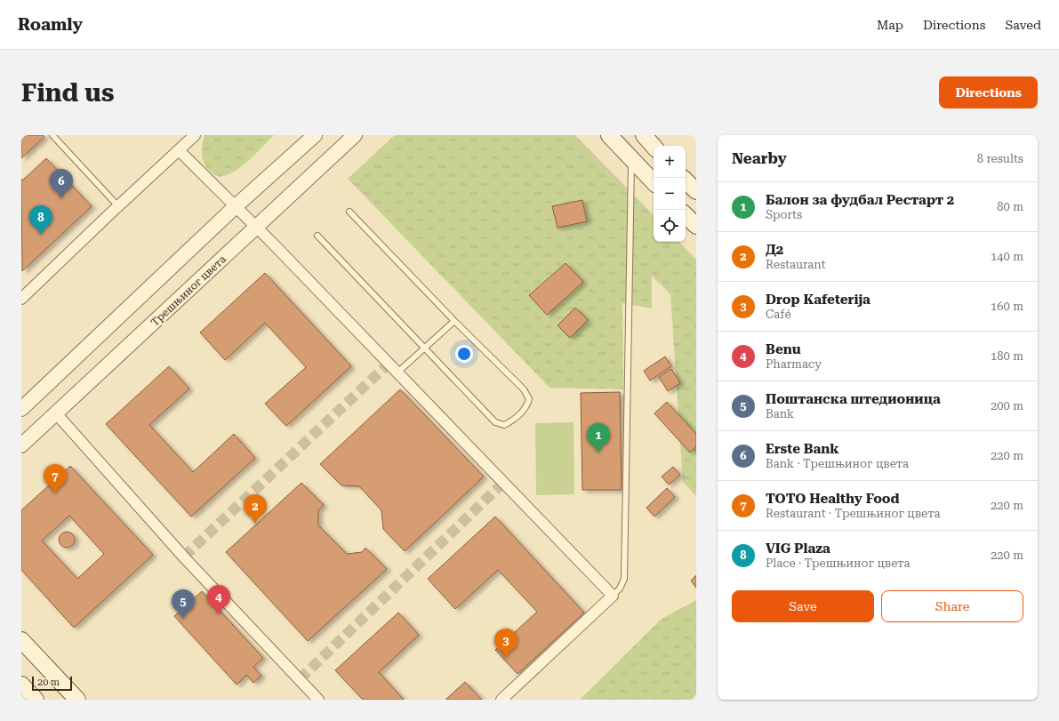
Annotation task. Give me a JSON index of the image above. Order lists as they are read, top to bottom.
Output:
{
  "streets": {
    "street": ["Трешњиног цвета"]
  },
  "scale_bar": "20 m",
  "page": {
    "header": "Roamly",
    "nav": ["Map", "Directions", "Saved"],
    "buttons": [
      "Directions",
      ["Save", "Share"]
    ],
    "title": "Find us",
    "heading": ["Nearby", "8 results"],
    "map_buttons": ["+", "−"],
    "pins": [
      "6",
      "8",
      "1",
      "7",
      "2",
      "4",
      "5",
      "3"
    ],
    "list": [
      {
        "mark": "1",
        "name": "Балон за фудбал Рестарт 2",
        "note": "Sports",
        "value": "80 m"
      },
      {
        "mark": "2",
        "name": "Д2",
        "note": "Restaurant",
        "value": "140 m"
      },
      {
        "mark": "3",
        "name": "Drop Kafeterija",
        "note": "Café",
        "value": "160 m"
      },
      {
        "mark": "4",
        "name": "Benu",
        "note": "Pharmacy",
        "value": "180 m"
      },
      {
        "mark": "5",
        "name": "Поштанска штедионица",
        "note": "Bank",
        "value": "200 m"
      },
      {
        "mark": "6",
        "name": "Erste Bank",
        "note": "Bank · Трешњиног цвета",
        "value": "220 m"
      },
      {
        "mark": "7",
        "name": "TOTO Healthy Food",
        "note": "Restaurant · Трешњиног цвета",
        "value": "220 m"
      },
      {
        "mark": "8",
        "name": "VIG Plaza",
        "note": "Place · Трешњиног цвета",
        "value": "220 m"
      }
    ],
    "scale": "20 m"
  }
}
